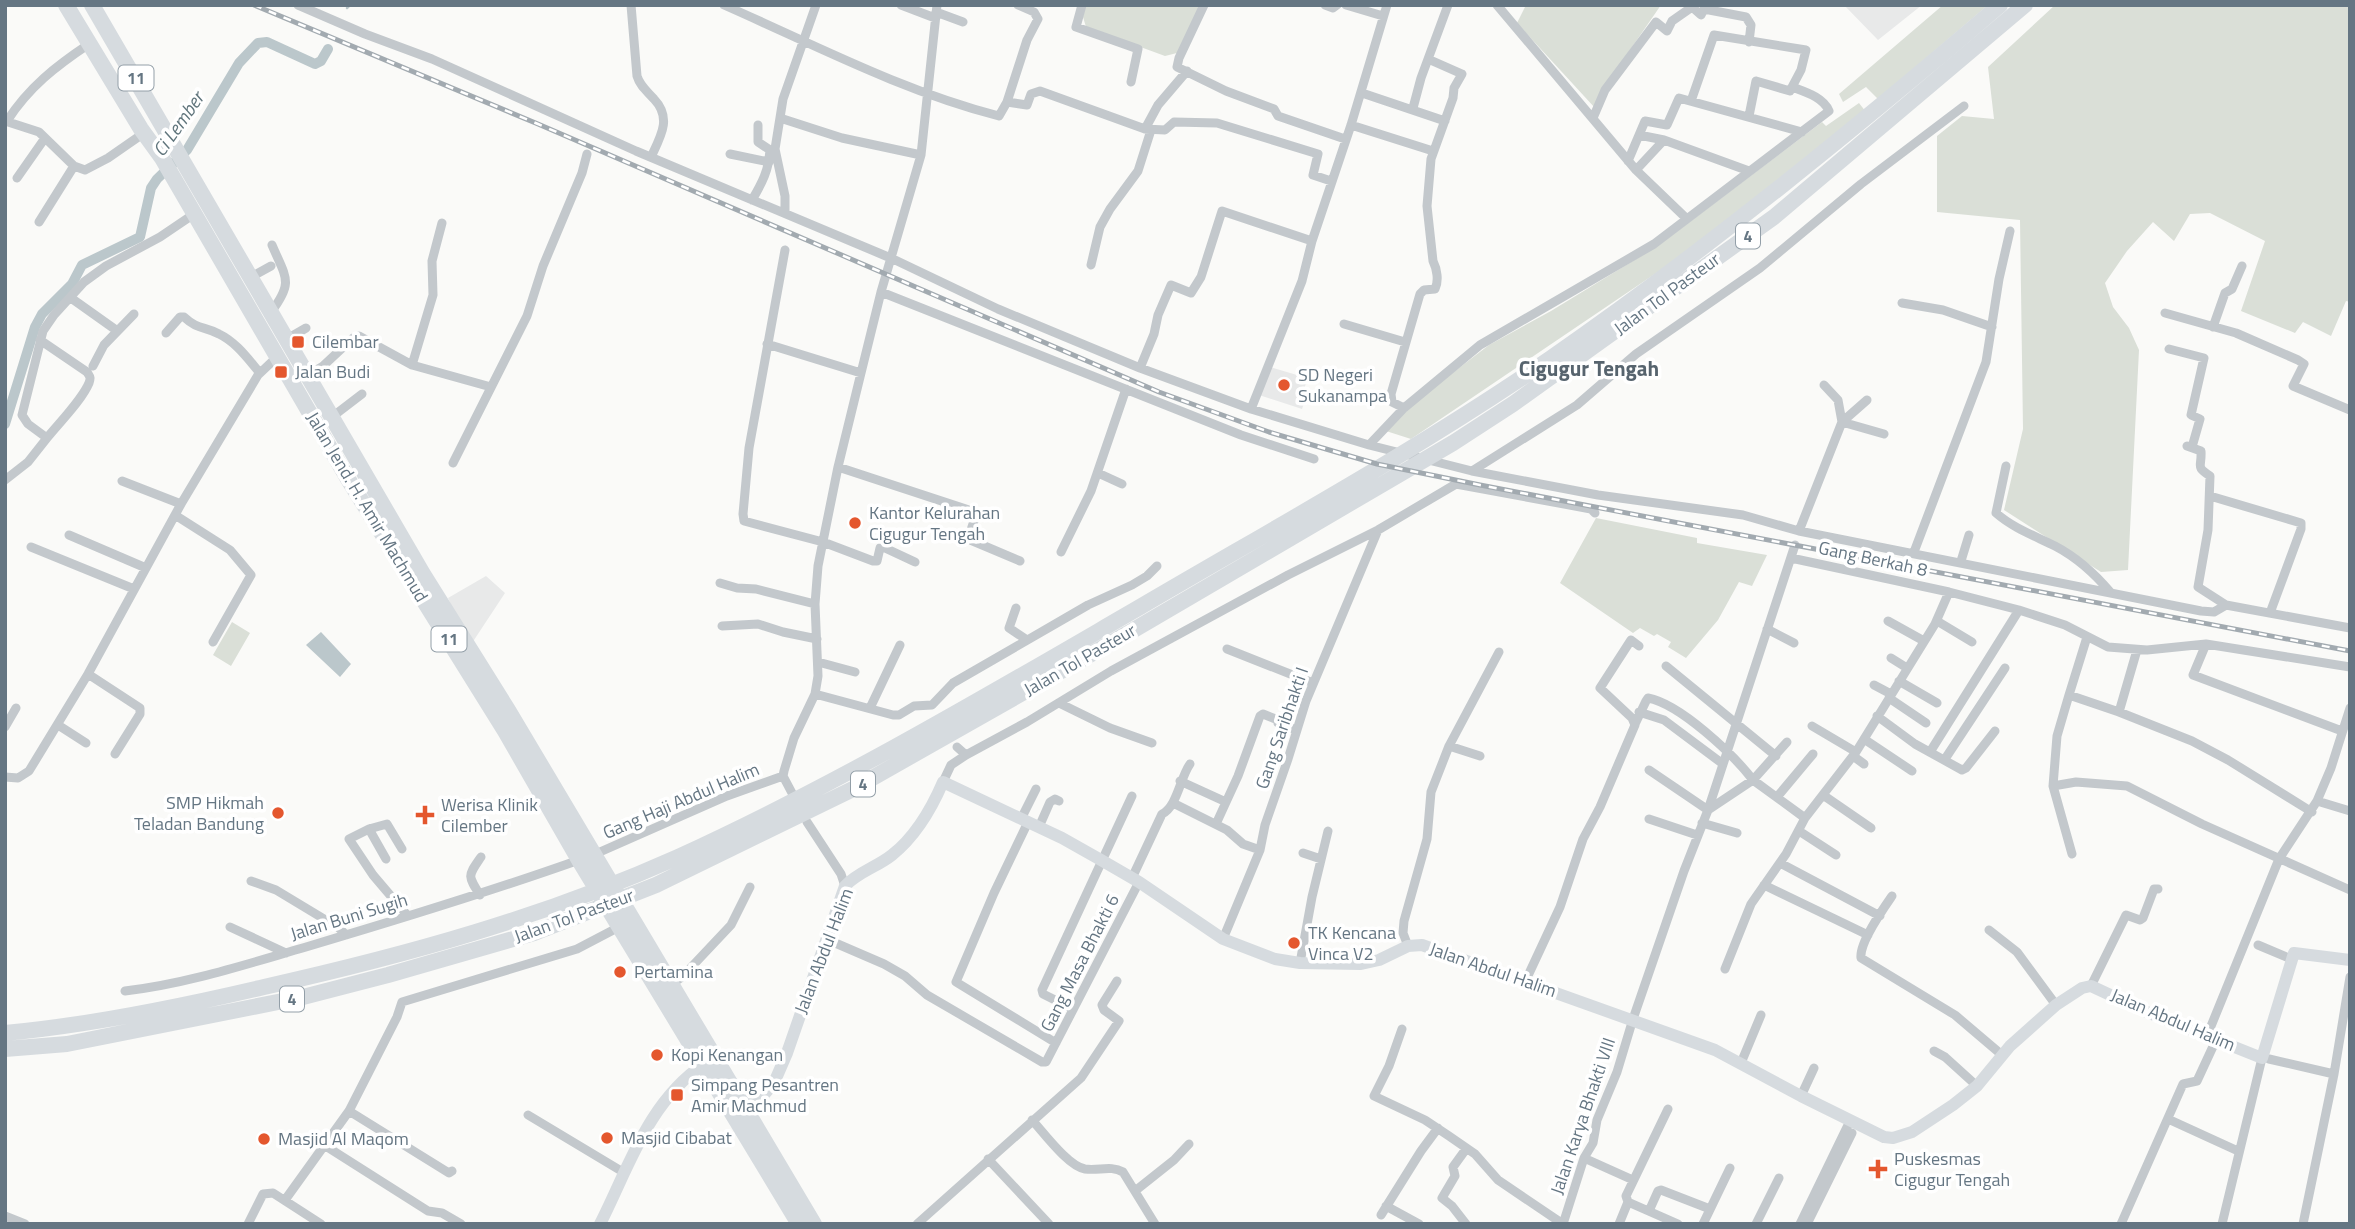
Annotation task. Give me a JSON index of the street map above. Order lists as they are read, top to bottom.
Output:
{
  "streets": {
    "highway": [
      "11",
      "4",
      "Jalan Tol Pasteur",
      "Jalan Jend. H. Amir Machmud"
    ],
    "street": [
      "Gang Berkah 8",
      "Gang Saribhakti I",
      "Gang Haji Abdul Halim",
      "Jalan Buni Sugih",
      "Jalan Abdul Halim",
      "Gang Masa Bhakti 6",
      "Jalan Karya Bhakti VIII"
    ]
  },
  "crossings": [
    ["11", "Jalan Jend. H. Amir Machmud"],
    ["Jalan Jend. H. Amir Machmud", "Gang Haji Abdul Halim"],
    ["Jalan Jend. H. Amir Machmud", "Jalan Buni Sugih"],
    ["Jalan Jend. H. Amir Machmud", "Jalan Abdul Halim"],
    ["Gang Berkah 8", "Jalan Karya Bhakti VIII"],
    ["Gang Saribhakti I", "Jalan Abdul Halim"],
    ["Gang Haji Abdul Halim", "Jalan Buni Sugih"],
    ["Jalan Abdul Halim", "Gang Masa Bhakti 6"],
    ["Jalan Abdul Halim", "Jalan Karya Bhakti VIII"]
  ],
  "districts": ["Cigugur Tengah"],
  "water": ["Ci Lember"],
  "places": {
    "transit": ["Cilembar", "Jalan Budi", "Simpang Pesantren Amir Machmud"],
    "other": [
      "SD Negeri Sukanampa",
      "Kantor Kelurahan Cigugur Tengah",
      "SMP Hikmah Teladan Bandung",
      "TK Kencana Vinca V2",
      "Pertamina",
      "Kopi Kenangan",
      "Masjid Cibabat",
      "Masjid Al Maqom"
    ],
    "health": ["Werisa Klinik Cilember", "Puskesmas Cigugur Tengah"]
  }
}
